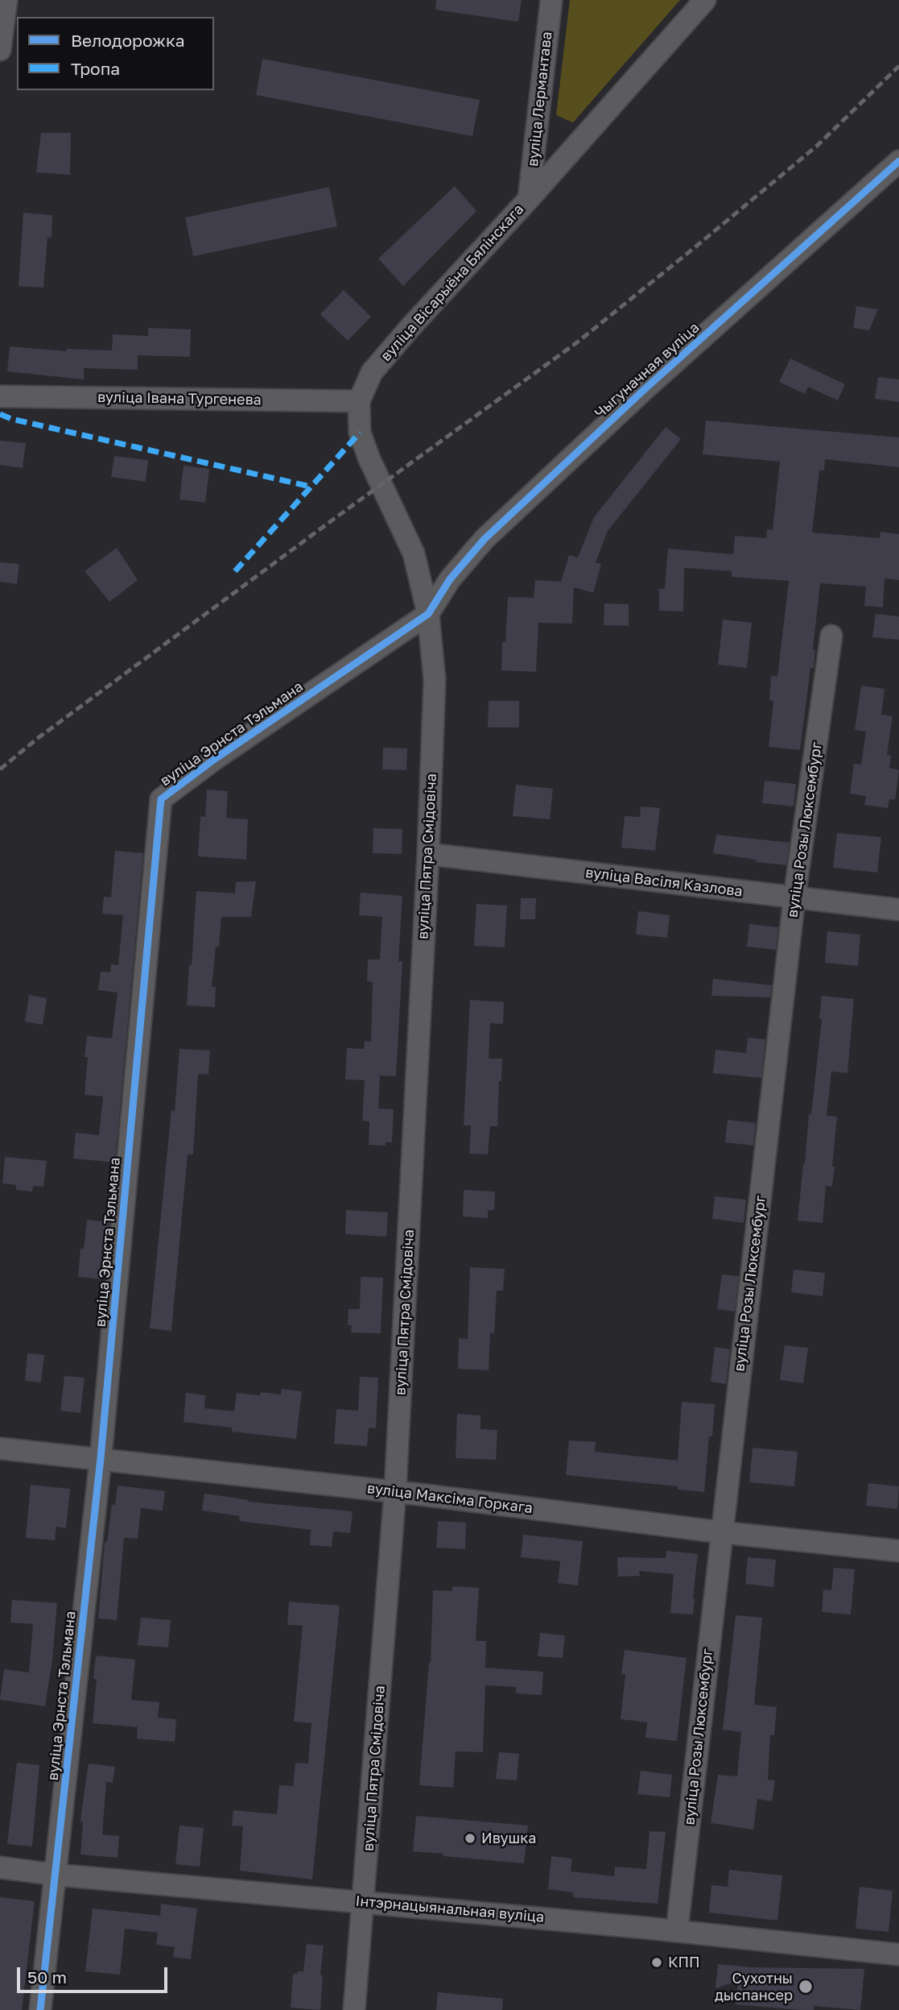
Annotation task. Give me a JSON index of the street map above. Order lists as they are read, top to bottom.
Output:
{
  "streets": {
    "street": [
      "вуліца Лермантава",
      "вуліца Вісарыёна Бялінскага",
      "Чыгуначная вуліца",
      "вуліца Івана Тургенева",
      "вуліца Эрнста Тэльмана",
      "вуліца Розы Люксембург",
      "вуліца Пятра Смідовіча",
      "вуліца Васіля Казлова",
      "вуліца Максіма Горкага",
      "Інтэрнацыянальная вуліца"
    ]
  },
  "crossings": [
    ["вуліца Лермантава", "вуліца Вісарыёна Бялінскага"],
    ["вуліца Вісарыёна Бялінскага", "Чыгуначная вуліца"],
    ["вуліца Вісарыёна Бялінскага", "вуліца Івана Тургенева"],
    ["вуліца Вісарыёна Бялінскага", "вуліца Эрнста Тэльмана"],
    ["вуліца Вісарыёна Бялінскага", "вуліца Пятра Смідовіча"],
    ["Чыгуначная вуліца", "вуліца Эрнста Тэльмана"],
    ["Чыгуначная вуліца", "вуліца Пятра Смідовіча"],
    ["вуліца Эрнста Тэльмана", "вуліца Пятра Смідовіча"],
    ["вуліца Эрнста Тэльмана", "вуліца Максіма Горкага"],
    ["вуліца Эрнста Тэльмана", "Інтэрнацыянальная вуліца"],
    ["вуліца Розы Люксембург", "вуліца Васіля Казлова"],
    ["вуліца Розы Люксембург", "вуліца Максіма Горкага"],
    ["вуліца Розы Люксембург", "Інтэрнацыянальная вуліца"],
    ["вуліца Пятра Смідовіча", "вуліца Васіля Казлова"],
    ["вуліца Пятра Смідовіча", "вуліца Максіма Горкага"],
    ["вуліца Пятра Смідовіча", "Інтэрнацыянальная вуліца"]
  ],
  "places": ["Ивушка", "КПП", "Сухотны дыспансер"],
  "legend": ["Велодорожка", "Тропа"],
  "scale_bar": "50 m"
}
